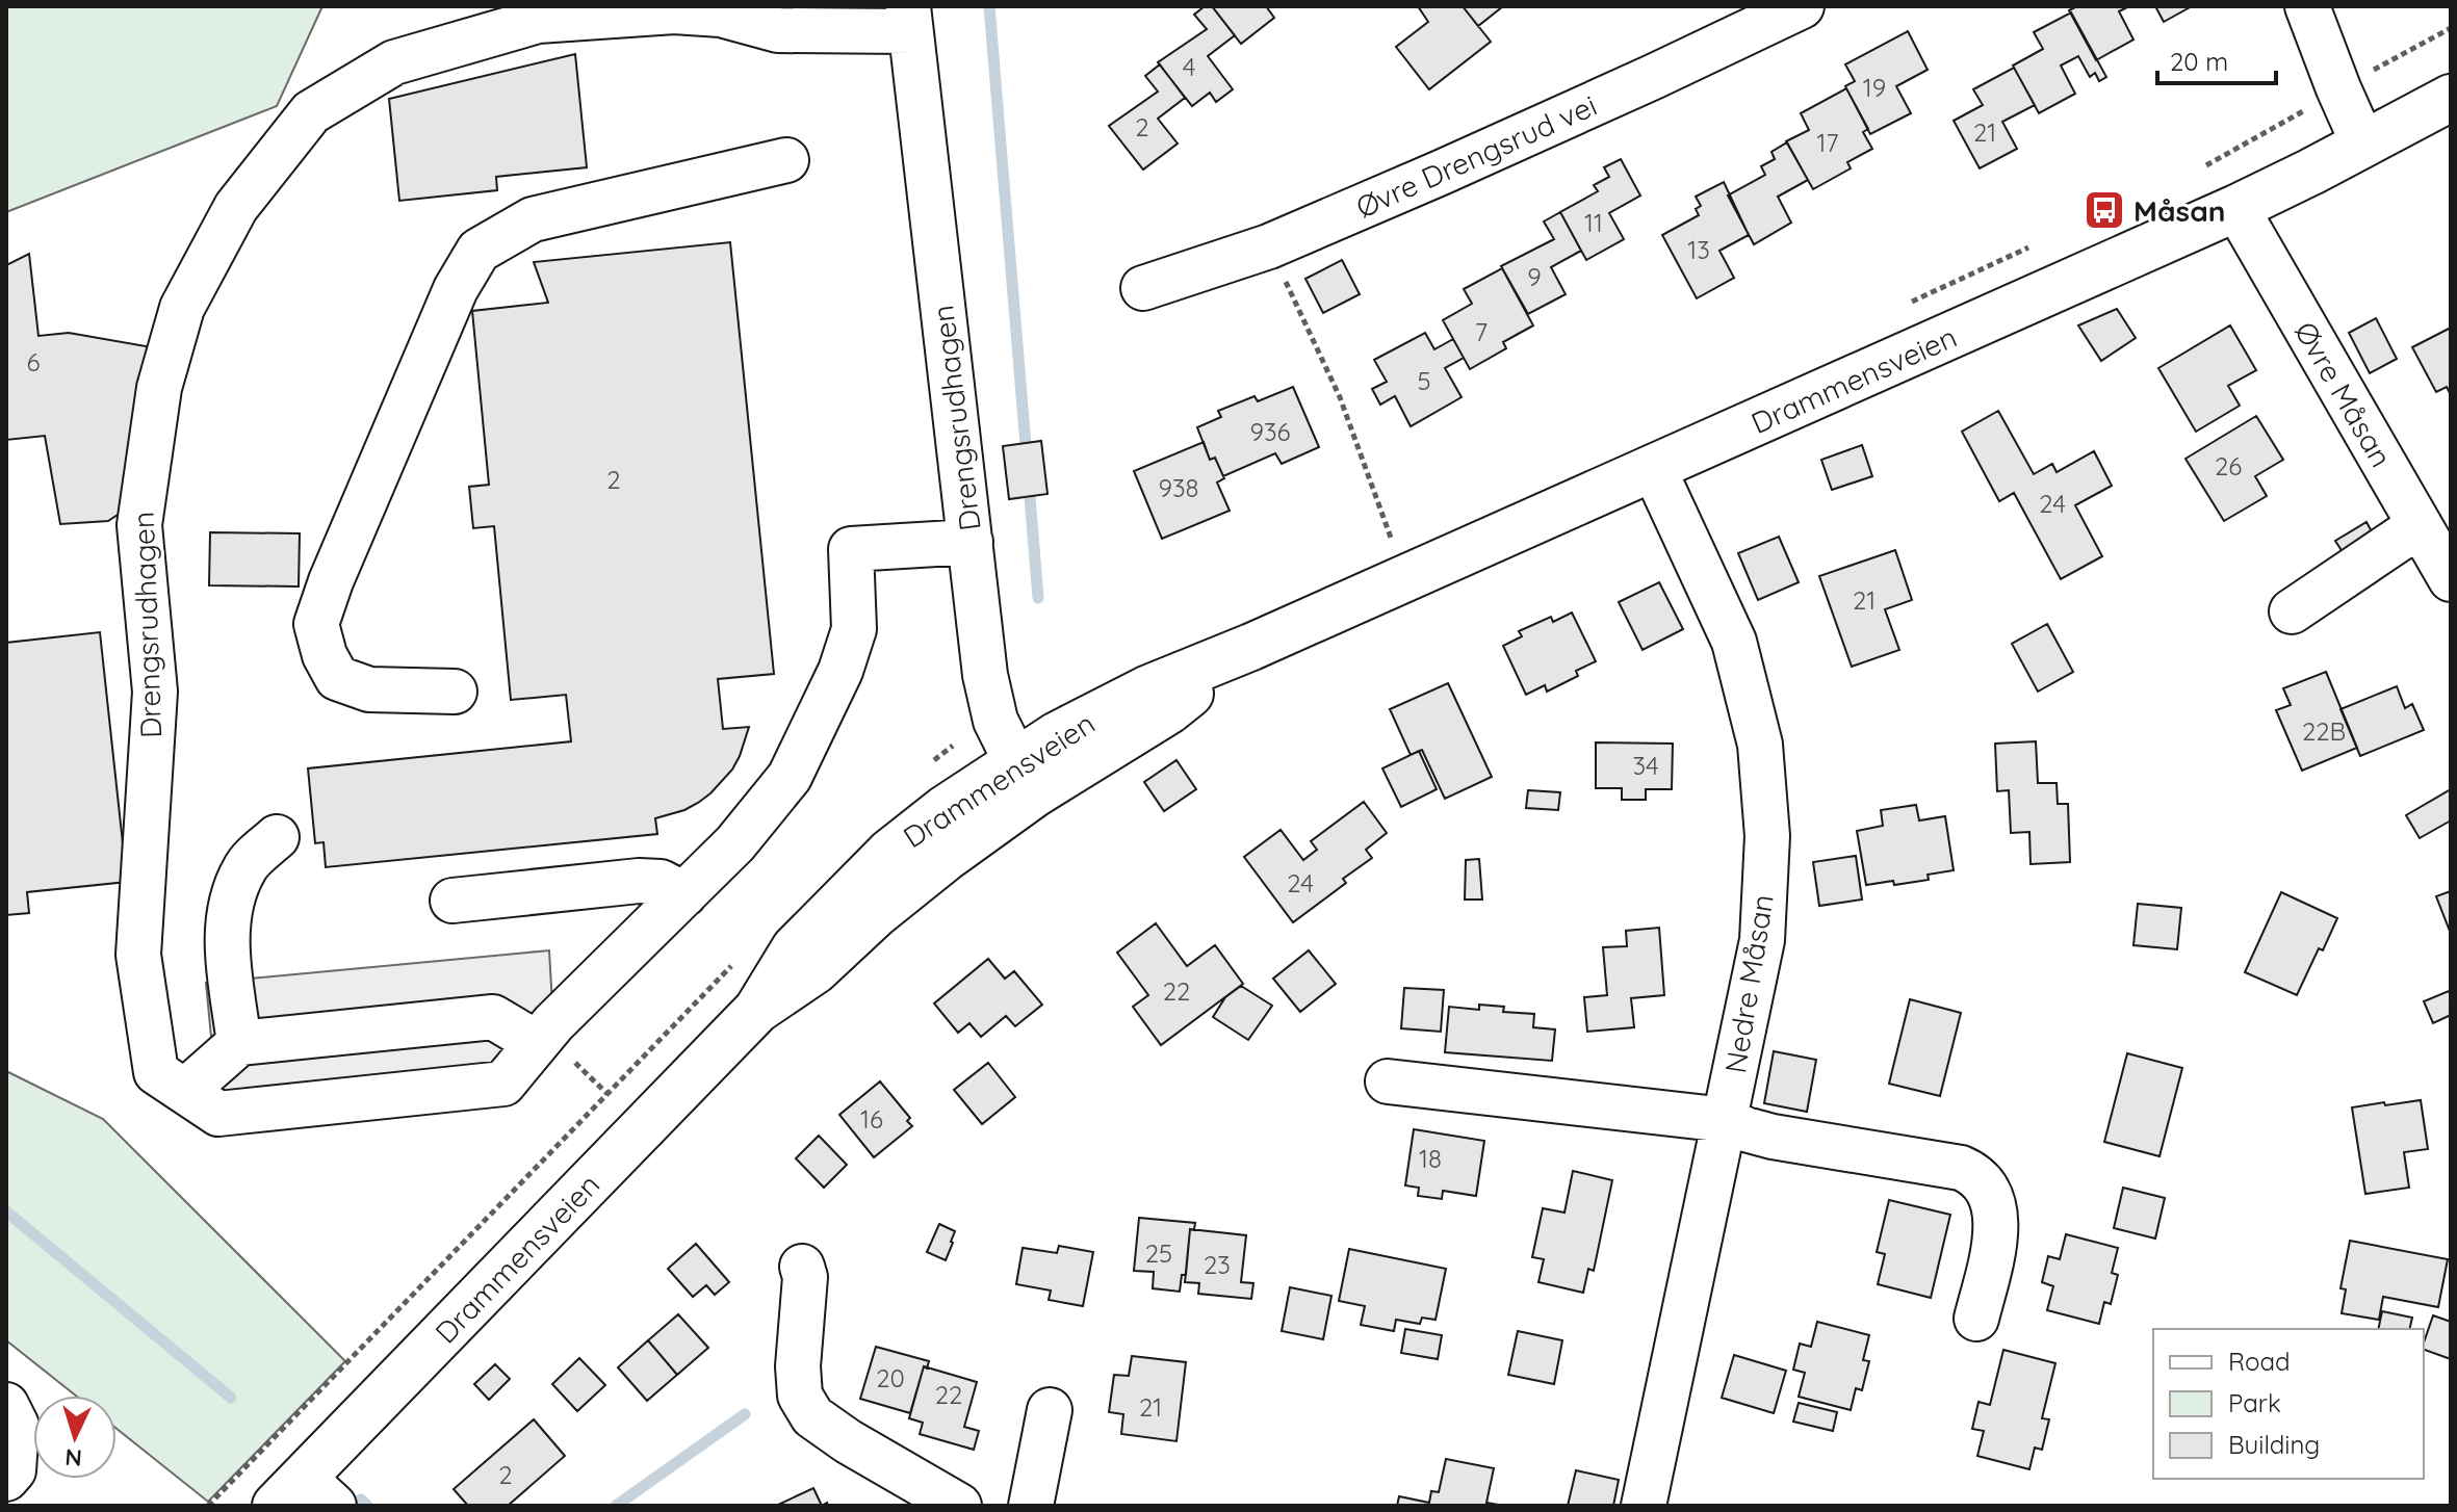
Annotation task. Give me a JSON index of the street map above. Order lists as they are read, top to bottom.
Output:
{
  "streets": {
    "main road": ["Drammensveien"],
    "street": [
      "Øvre Drengsrud vei",
      "Øvre Måsan",
      "Drengsrudhagen",
      "Nedre Måsan"
    ]
  },
  "crossings": [
    ["Drammensveien", "Øvre Måsan"],
    ["Drammensveien", "Drengsrudhagen"],
    ["Drammensveien", "Nedre Måsan"]
  ],
  "places": {
    "bus stop": ["Måsan"]
  },
  "house_numbers": [
    "4",
    "19",
    "2",
    "21",
    "17",
    "11",
    "13",
    "9",
    "7",
    "6",
    "5",
    "936",
    "26",
    "2",
    "938",
    "24",
    "21",
    "22B",
    "34",
    "24",
    "22",
    "16",
    "18",
    "25",
    "23",
    "20",
    "22",
    "21",
    "2"
  ],
  "legend": ["Road", "Park", "Building"],
  "scale_bar": "20 m",
  "north": "bottom"
}
